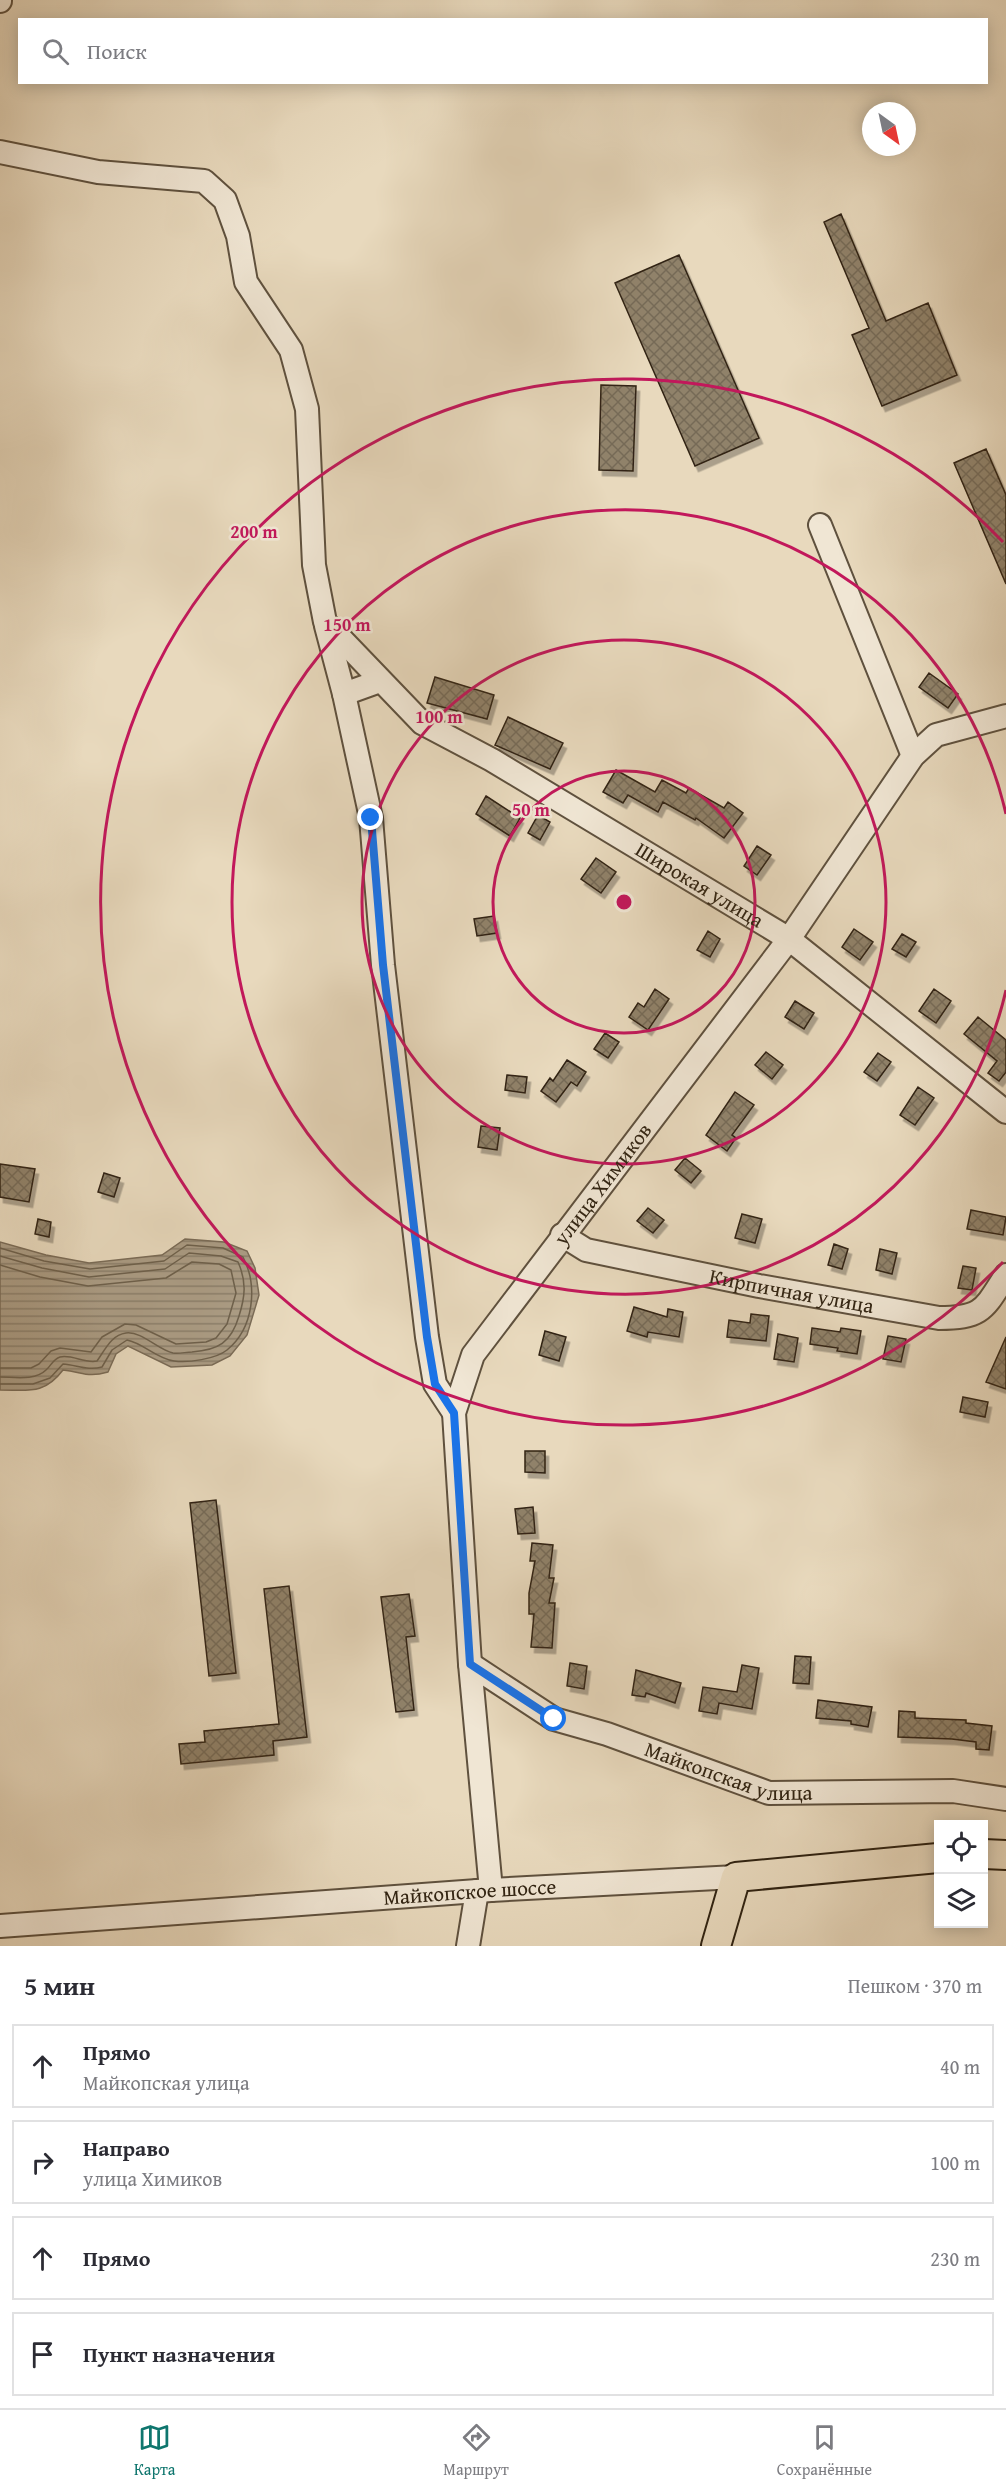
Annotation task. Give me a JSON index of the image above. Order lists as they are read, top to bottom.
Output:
{
  "streets": {
    "main road": ["Майкопское шоссе"],
    "street": [
      "Широкая улица",
      "улица Химиков",
      "Кирпичная улица",
      "Майкопская улица"
    ]
  },
  "crossings": [
    ["Широкая улица", "улица Химиков"],
    ["улица Химиков", "Кирпичная улица"],
    ["улица Химиков", "Майкопская улица"],
    ["улица Химиков", "Майкопское шоссе"]
  ],
  "north": "bottom right",
  "page": {
    "search": "Поиск",
    "heading": ["5 мин", "Пешком · 370 m"],
    "list": [
      ["Прямо", "Майкопская улица", "40 m"],
      ["Направо", "улица Химиков", "100 m"],
      ["Прямо", "230 m"],
      "Пункт назначения"
    ],
    "nav": ["Карта", "Маршрут", "Сохранённые"]
  },
  "rings": [
    "200 m",
    "150 m",
    "100 m",
    "50 m"
  ]
}
